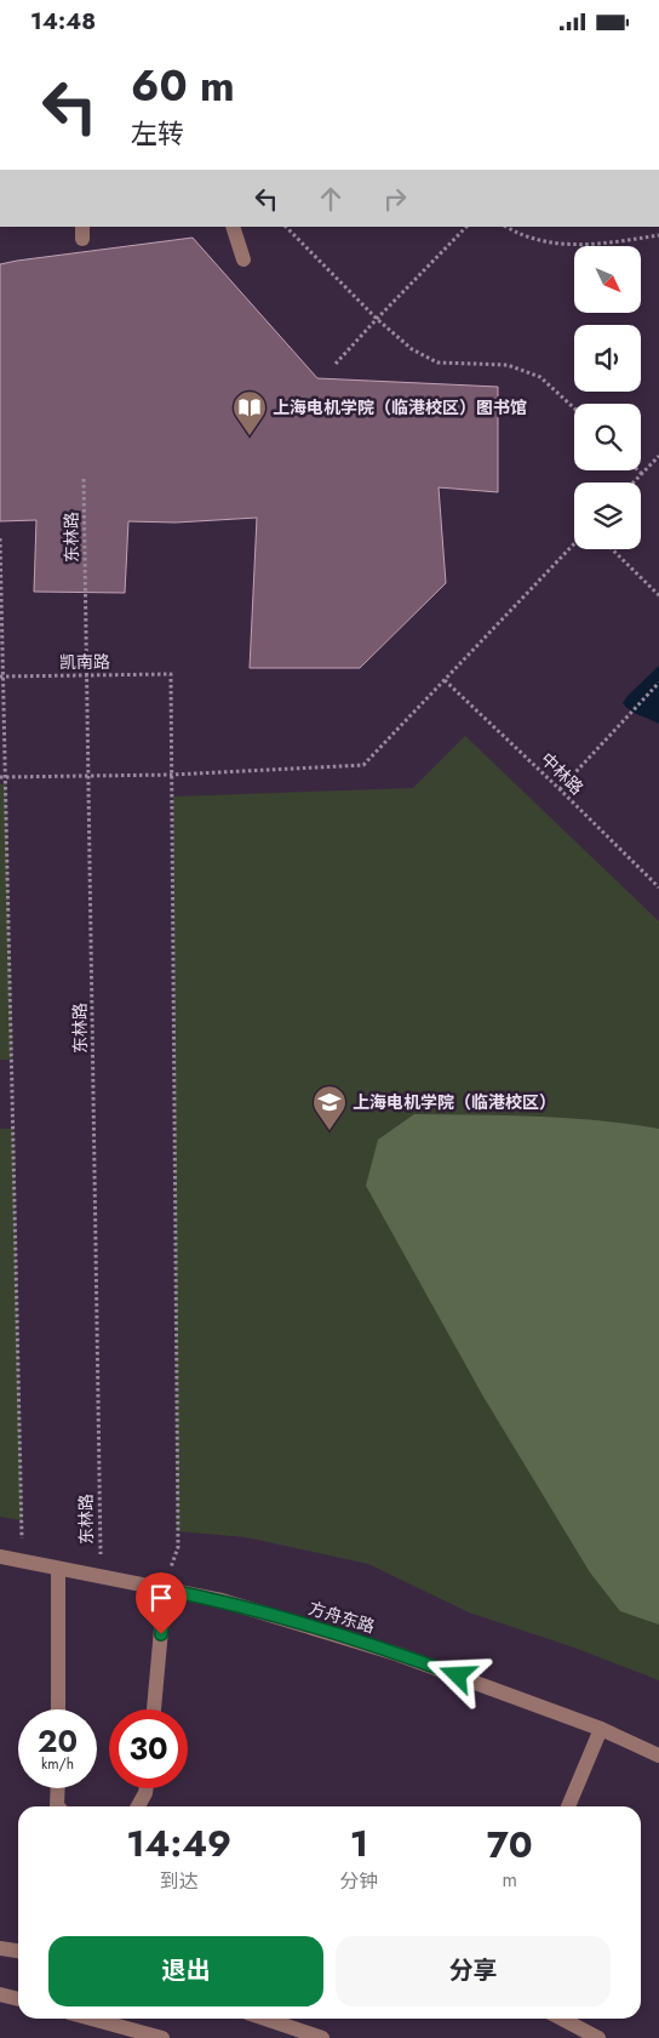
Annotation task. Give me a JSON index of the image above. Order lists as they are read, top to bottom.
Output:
{
  "streets": {
    "street": ["方舟东路"],
    "path": ["东林路", "凯南路", "中林路"]
  },
  "crossings": [
    ["东林路", "凯南路"],
    ["东林路", "方舟东路"]
  ],
  "places": {
    "library": ["上海电机学院（临港校区）图书馆"],
    "school or university": ["上海电机学院（临港校区）"]
  },
  "north": "bottom right",
  "page": {
    "status": "14:48",
    "turn": ["60 m", "左转"],
    "speed": "20 km/h",
    "limit": "30",
    "eta": [
      "14:49",
      "到达",
      "1",
      "分钟",
      "70",
      "m"
    ],
    "buttons": ["退出", "分享"]
  }
}
